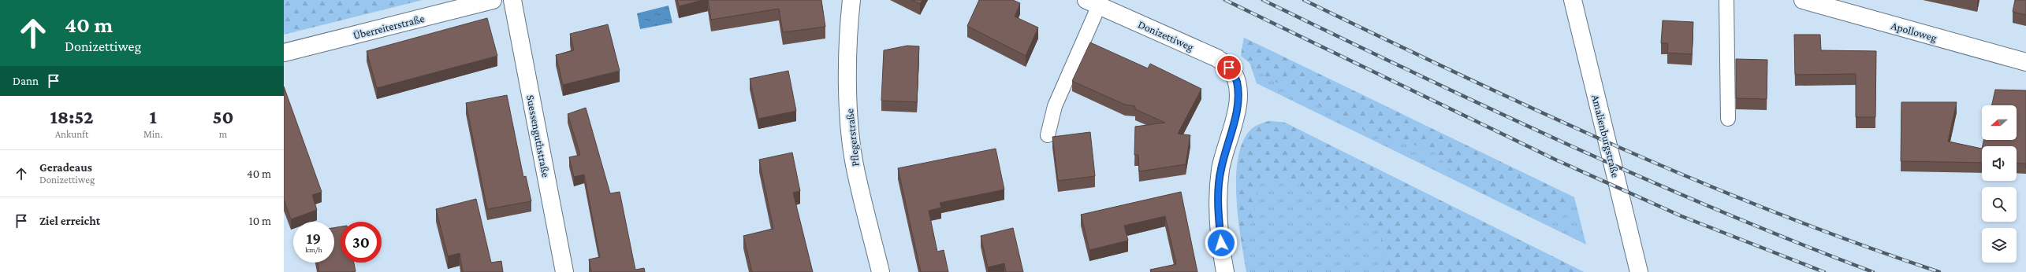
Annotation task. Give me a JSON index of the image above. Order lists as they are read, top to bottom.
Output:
{
  "streets": {
    "street": [
      "Überreiterstraße",
      "Apolloweg",
      "Donizettiweg",
      "Suessenguthstraße",
      "Amalienburgstraße",
      "Pflegerstraße"
    ]
  },
  "north": "left",
  "page": {
    "turn": ["40 m", "Donizettiweg"],
    "then": "Dann",
    "eta": [
      "18:52",
      "Ankunft",
      "1",
      "Min.",
      "50",
      "m"
    ],
    "list": [
      {
        "name": "Geradeaus",
        "note": "Donizettiweg",
        "value": "40 m"
      },
      {
        "name": "Ziel erreicht",
        "value": "10 m"
      }
    ],
    "speed": "19 km/h",
    "limit": "30"
  }
}
